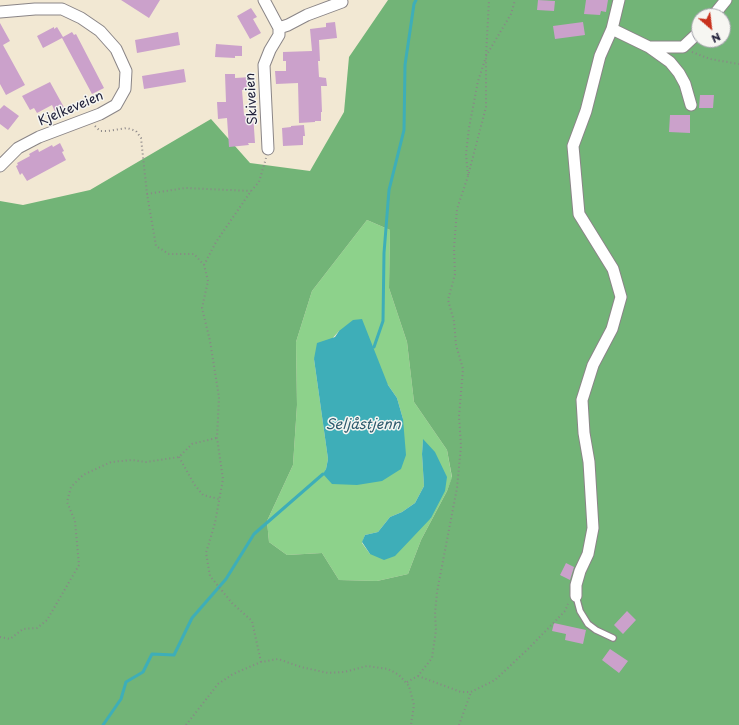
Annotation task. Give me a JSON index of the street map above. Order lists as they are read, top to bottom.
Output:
{
  "streets": {
    "street": ["Skiveien", "Kjelkeveien"]
  },
  "water": ["Seljåstjenn"],
  "north": "bottom right"
}
